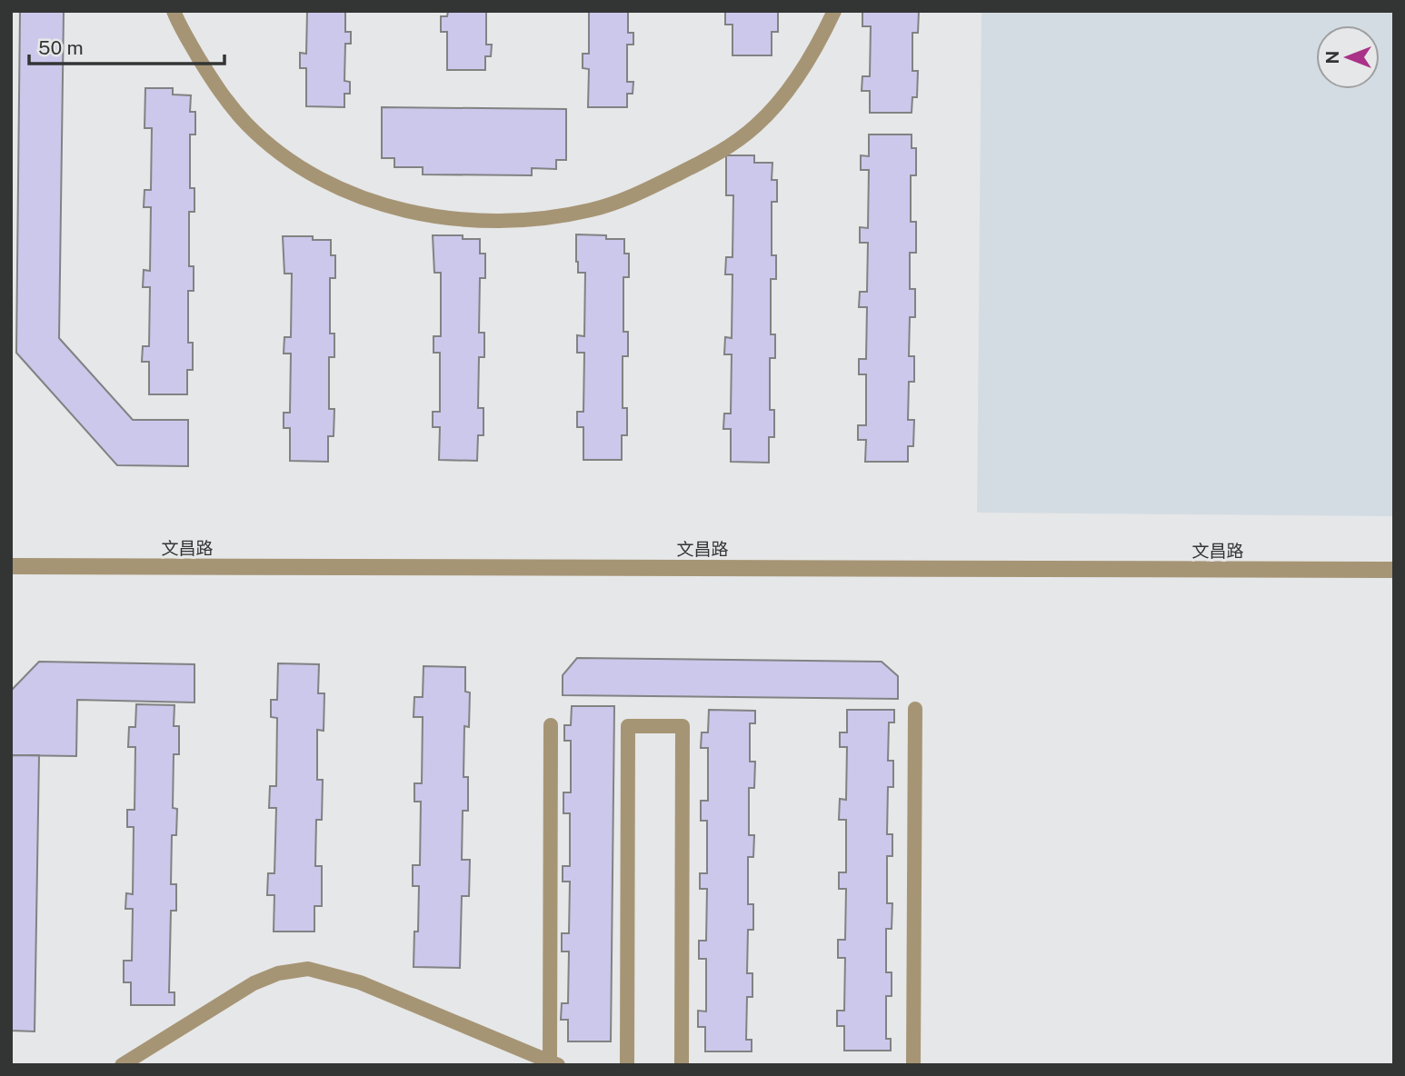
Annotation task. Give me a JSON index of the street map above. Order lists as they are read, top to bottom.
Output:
{
  "streets": {
    "street": ["文昌路"]
  },
  "scale_bar": "50 m",
  "north": "left"
}
